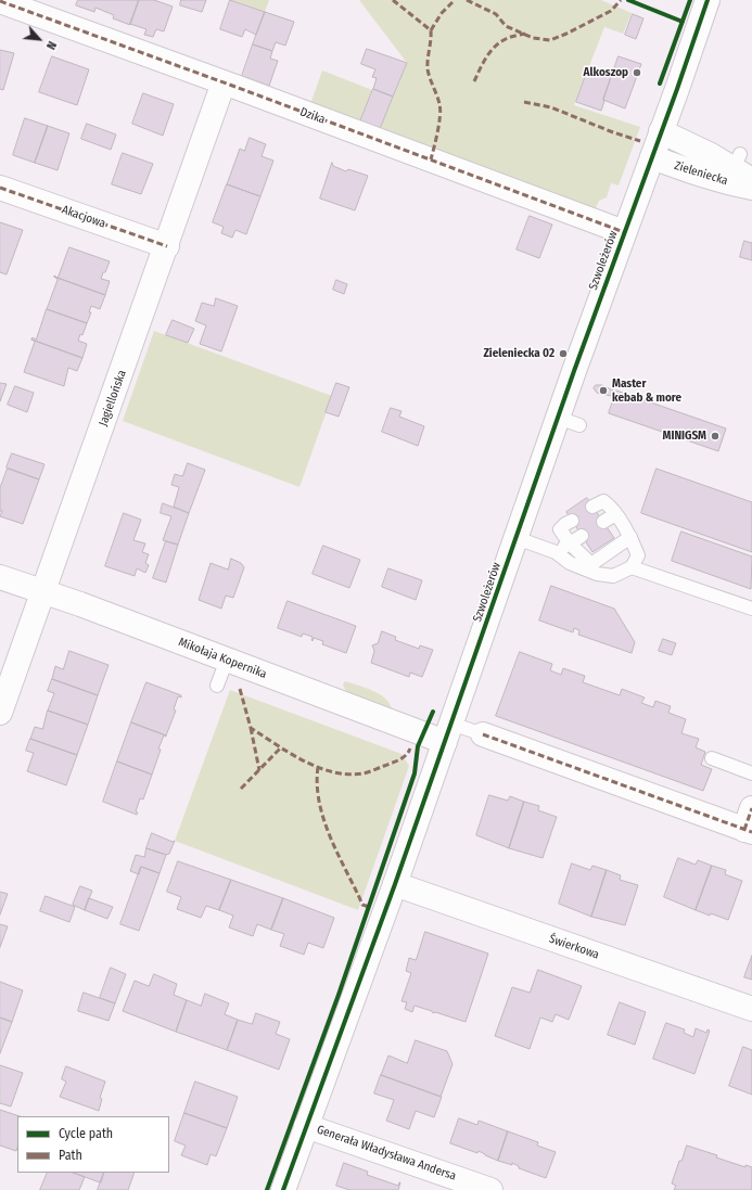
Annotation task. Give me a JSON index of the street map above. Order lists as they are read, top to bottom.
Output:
{
  "streets": {
    "street": [
      "Dzika",
      "Zieleniecka",
      "Akacjowa",
      "Szwoleżerów",
      "Jagiellońska",
      "Mikołaja Kopernika",
      "Świerkowa",
      "Generała Władysława Andersa"
    ]
  },
  "crossings": [
    ["Dzika", "Szwoleżerów"],
    ["Dzika", "Jagiellońska"],
    ["Zieleniecka", "Szwoleżerów"],
    ["Akacjowa", "Jagiellońska"],
    ["Szwoleżerów", "Mikołaja Kopernika"],
    ["Szwoleżerów", "Świerkowa"],
    ["Szwoleżerów", "Generała Władysława Andersa"],
    ["Jagiellońska", "Mikołaja Kopernika"]
  ],
  "places": [
    "Alkoszop",
    "Zieleniecka 02",
    "Master kebab & more",
    "MINIGSM"
  ],
  "legend": ["Cycle path", "Path"],
  "north": "bottom right"
}
